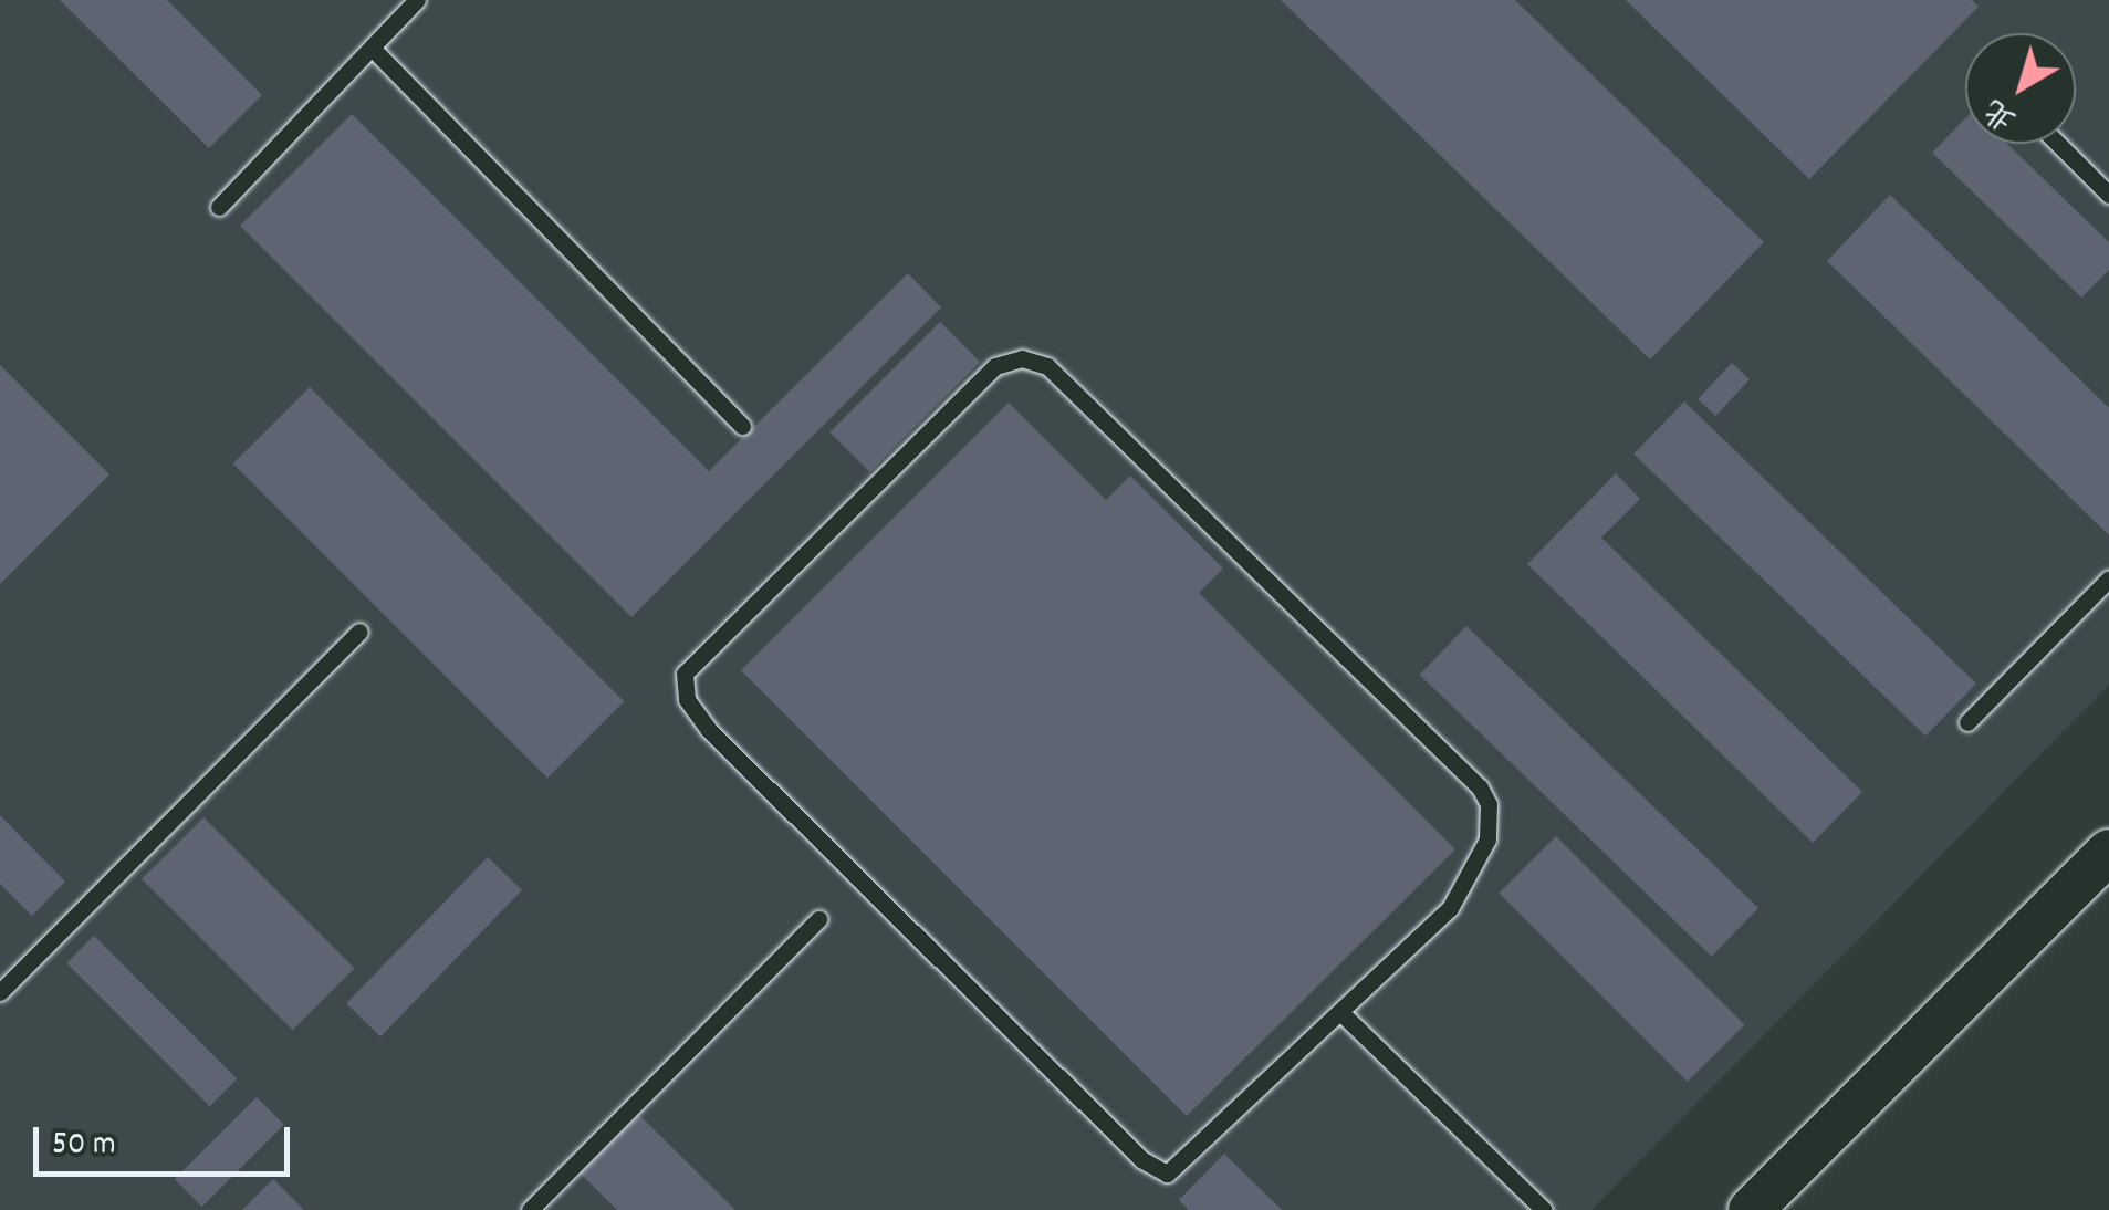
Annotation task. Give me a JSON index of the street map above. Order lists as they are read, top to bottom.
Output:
{
  "scale_bar": "50 m",
  "north": "bottom left"
}
